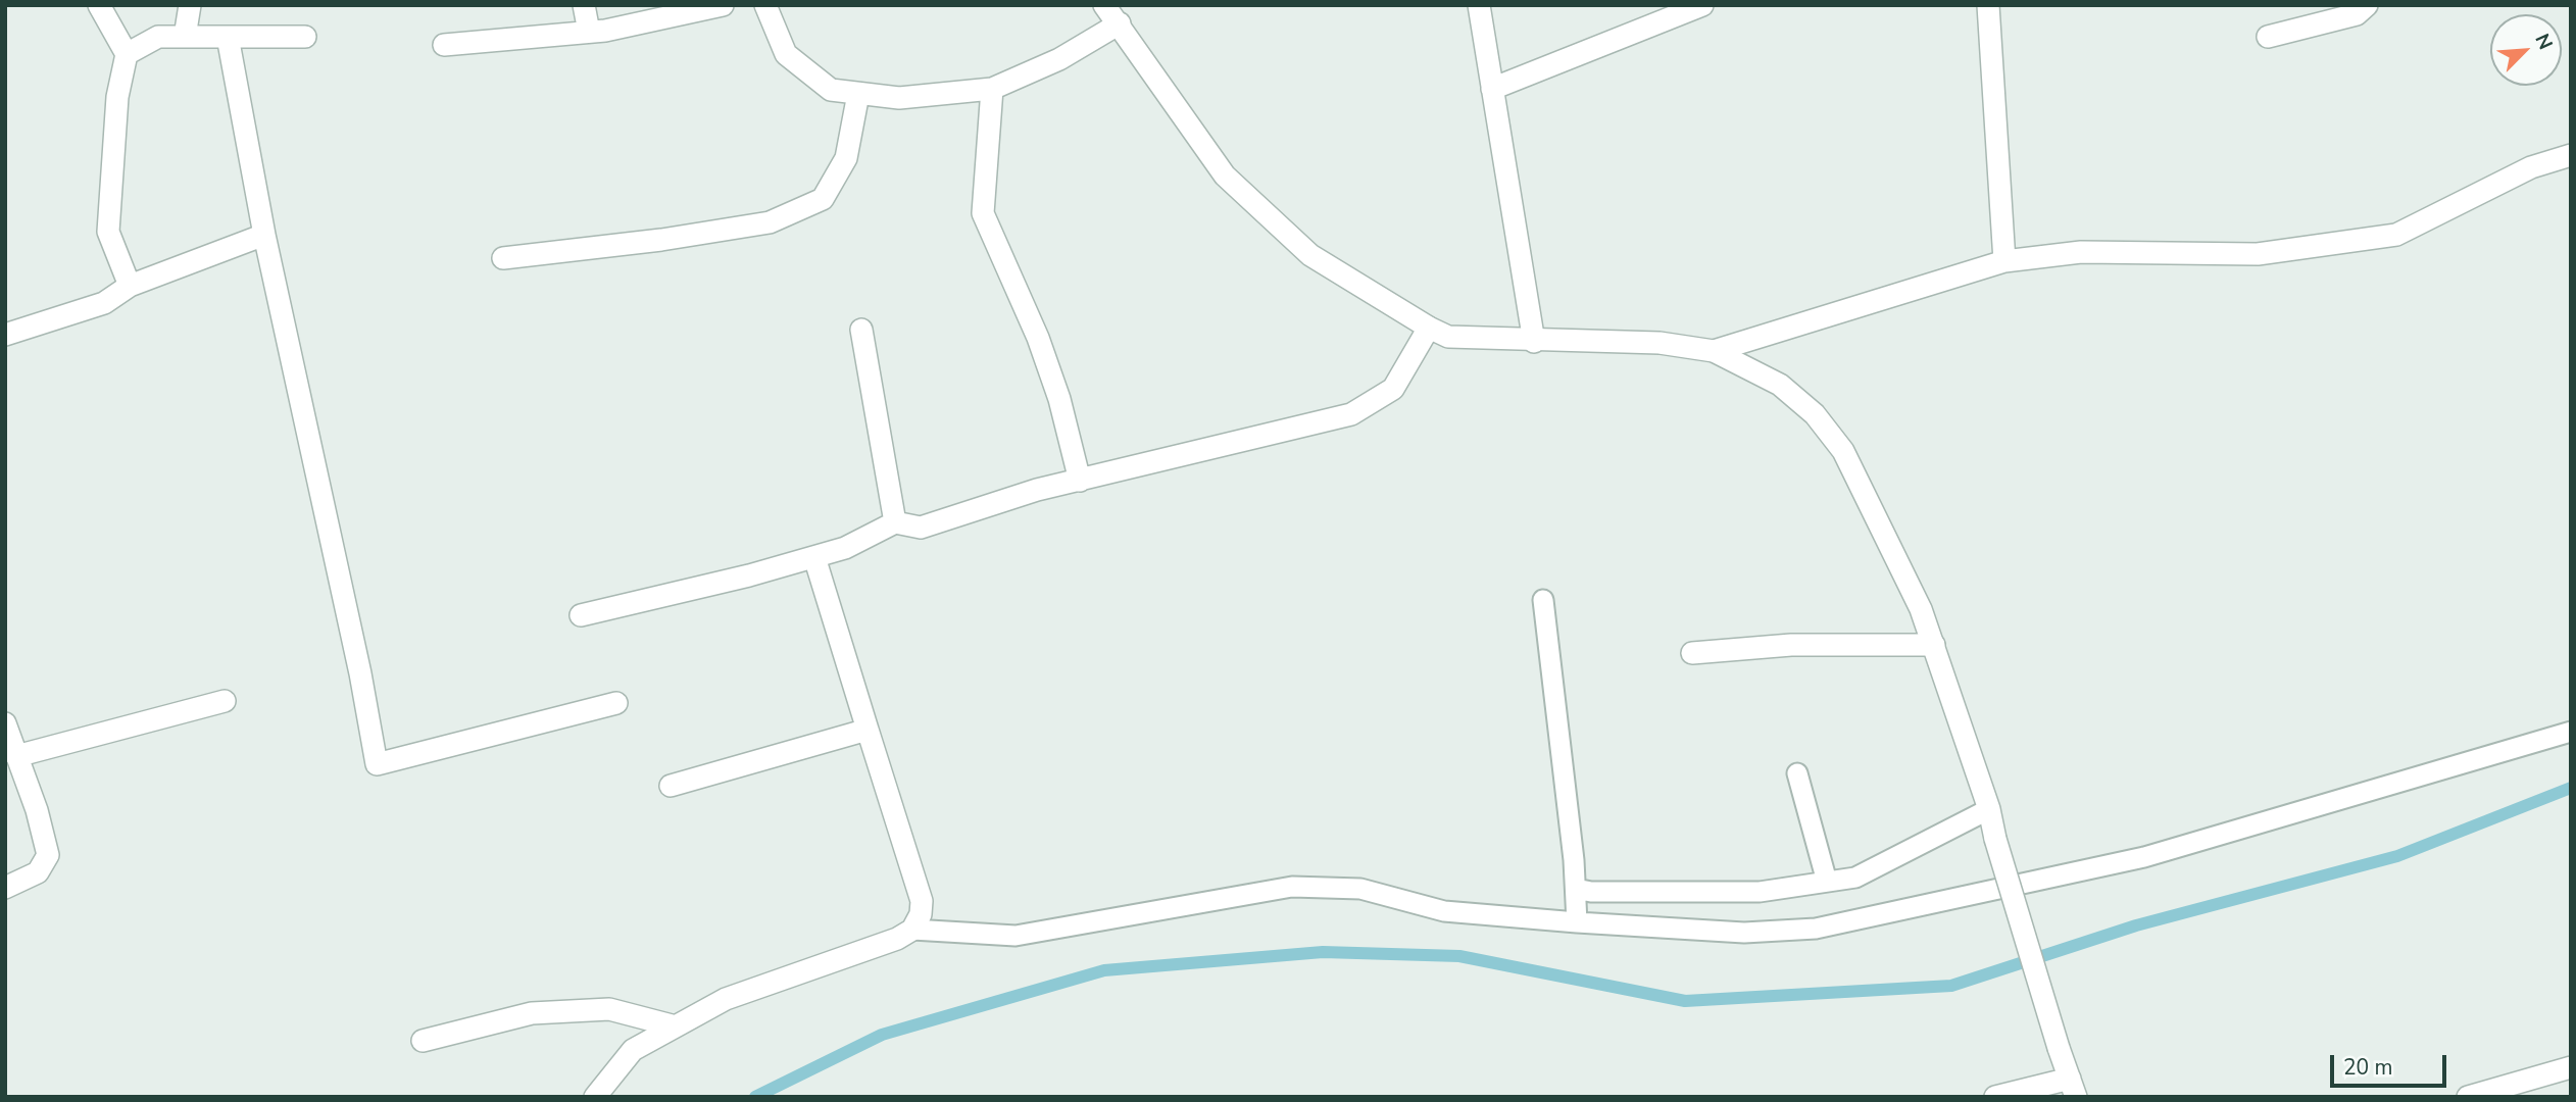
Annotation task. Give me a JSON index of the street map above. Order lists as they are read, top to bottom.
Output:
{
  "scale_bar": "20 m",
  "north": "top right"
}
